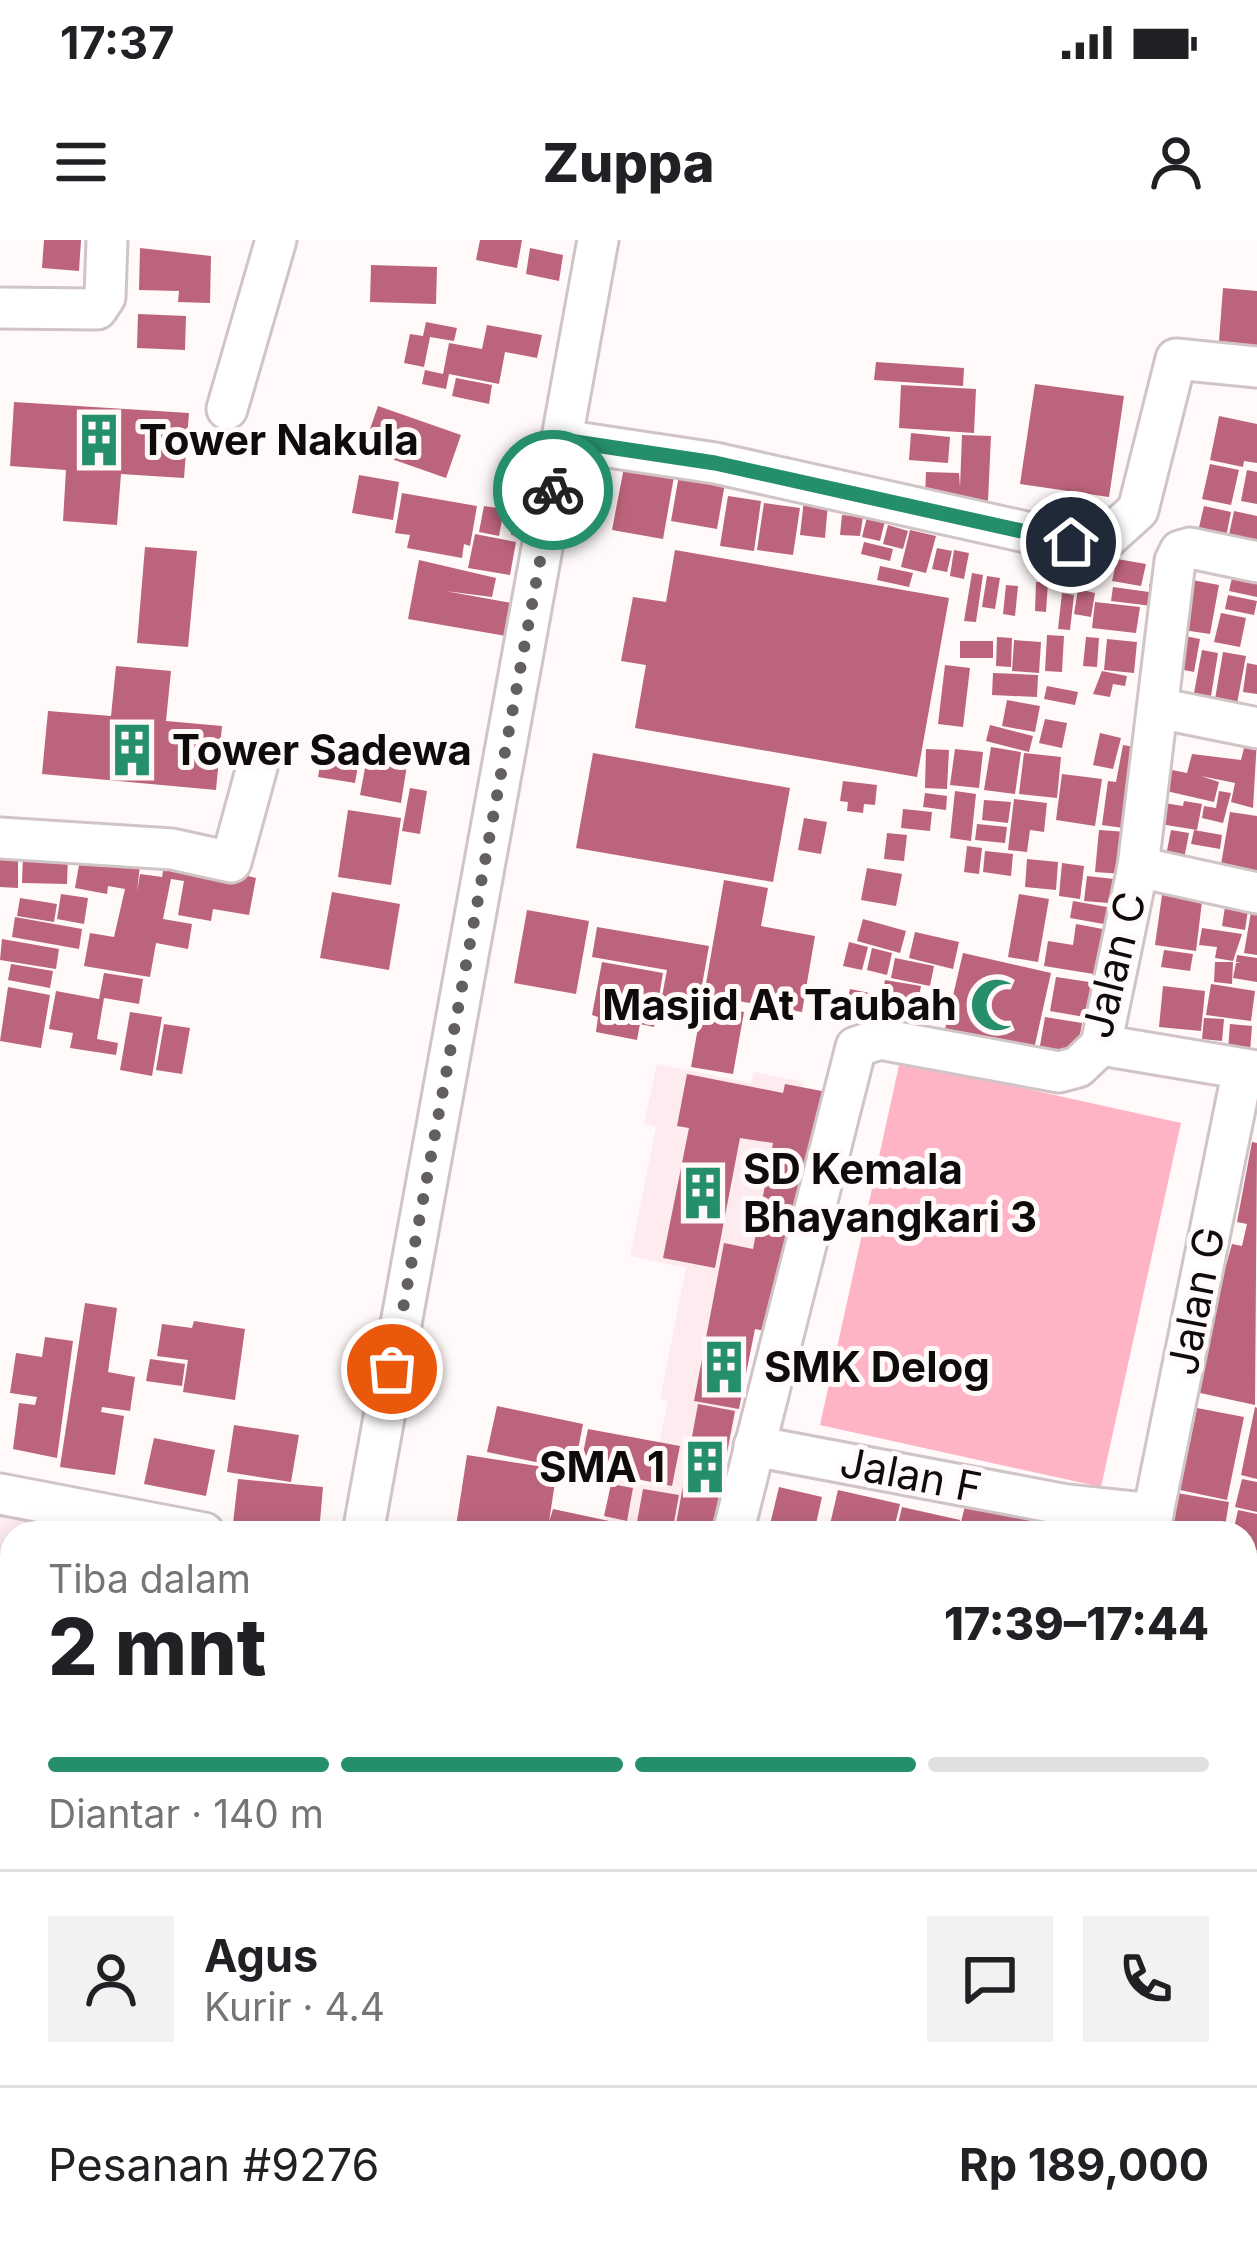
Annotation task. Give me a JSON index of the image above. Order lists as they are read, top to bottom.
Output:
{
  "streets": {
    "street": ["Jalan C", "Jalan G", "Jalan F"]
  },
  "crossings": [
    ["Jalan C", "Jalan F"]
  ],
  "places": {
    "building": [
      "Tower Nakula",
      "Tower Sadewa",
      "SD Kemala Bhayangkari 3",
      "SMK Delog",
      "SMA 1"
    ],
    "mosque": ["Masjid At Taubah"]
  },
  "page": {
    "status": "17:37",
    "header": "Zuppa",
    "heading": ["2 mnt", "Tiba dalam", "17:39–17:44"],
    "panel": [
      "Agus",
      "Kurir · 4.4",
      "Pesanan #9276",
      "Rp 189,000"
    ],
    "bar": "Diantar · 140 m"
  }
}
